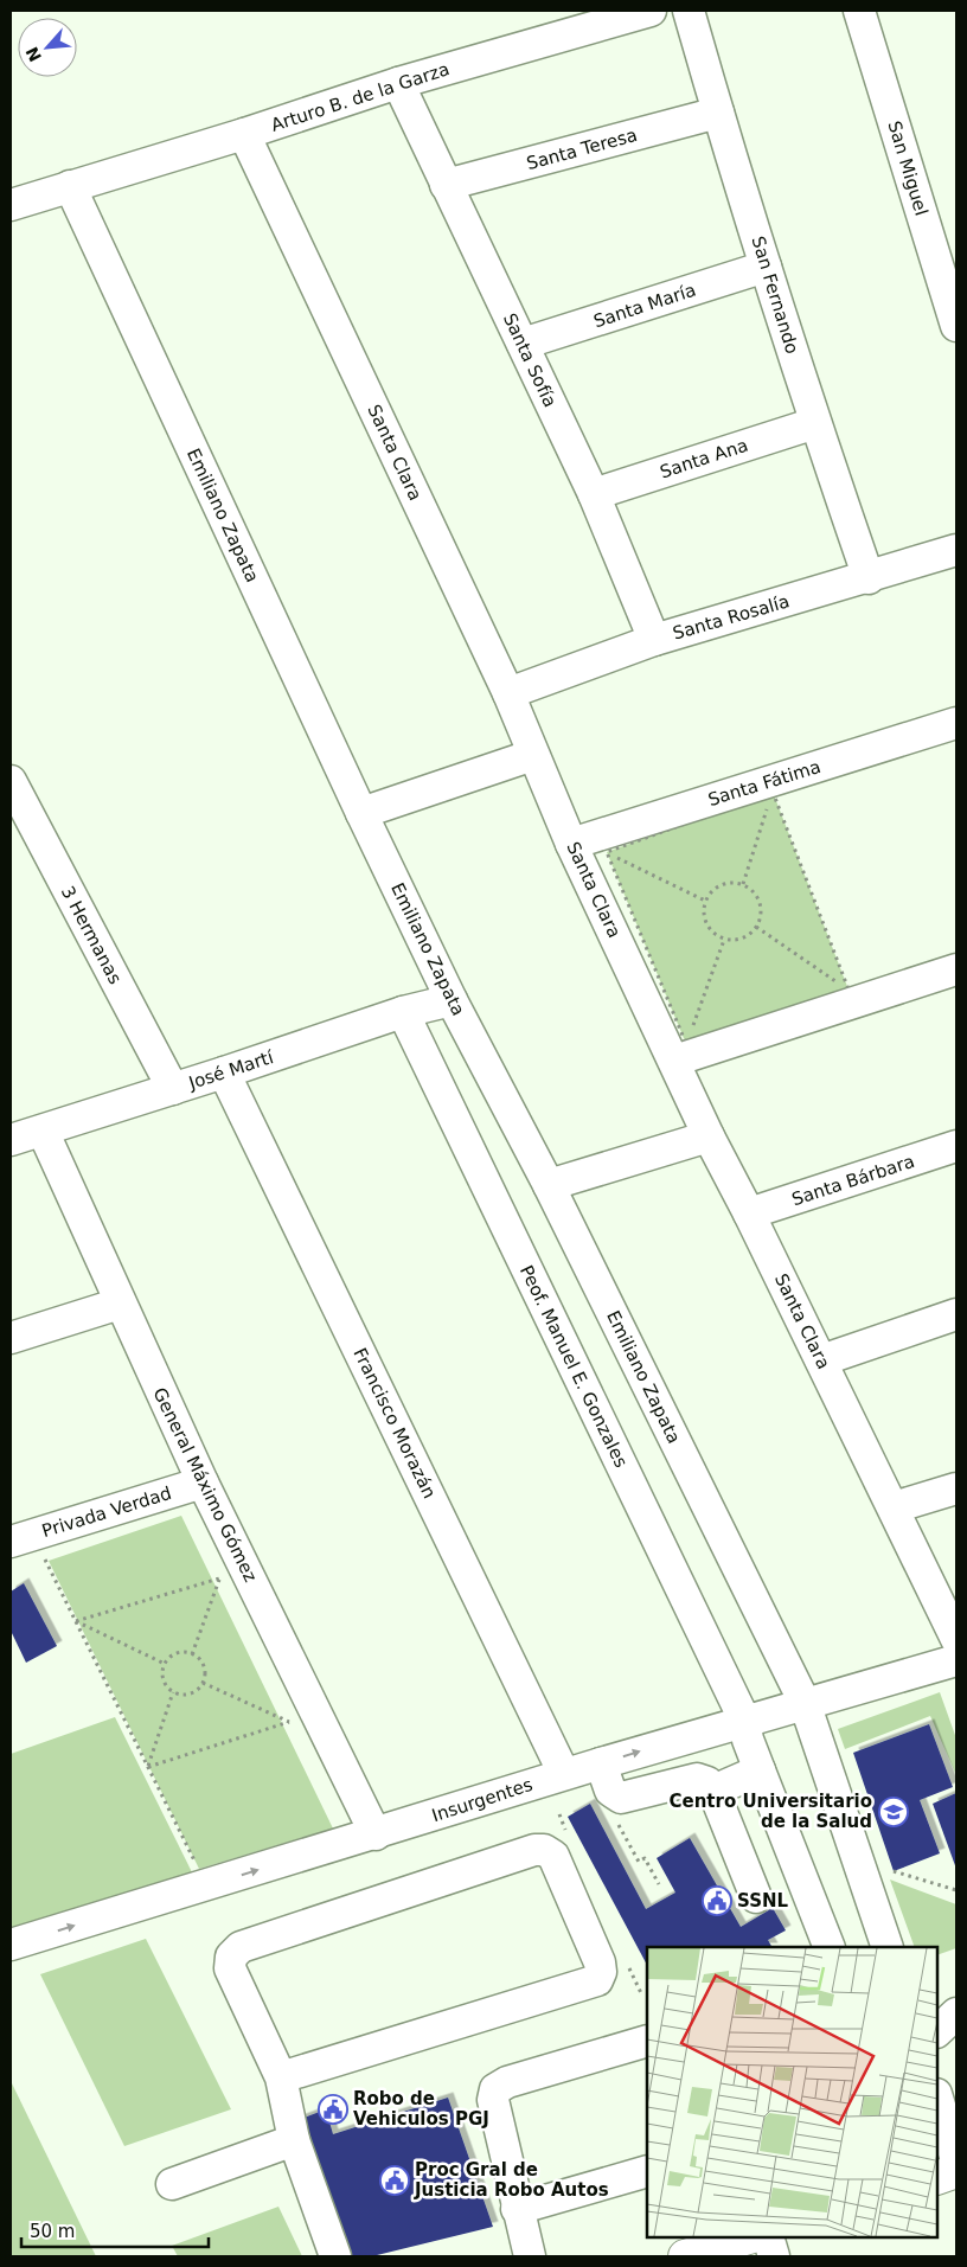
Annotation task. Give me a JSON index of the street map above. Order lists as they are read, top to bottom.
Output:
{
  "streets": {
    "street": [
      "Arturo B. de la Garza",
      "Santa Teresa",
      "San Miguel",
      "San Fernando",
      "Santa María",
      "Santa Sofía",
      "Santa Clara",
      "Santa Ana",
      "Emiliano Zapata",
      "Santa Rosalía",
      "Santa Fátima",
      "3 Hermanas",
      "José Martí",
      "Santa Bárbara",
      "Peof. Manuel E. Gonzales",
      "Francisco Morazán",
      "General Máximo Gómez",
      "Privada Verdad",
      "Insurgentes"
    ]
  },
  "crossings": [
    ["Arturo B. de la Garza", "Santa Sofía"],
    ["Arturo B. de la Garza", "Santa Clara"],
    ["Arturo B. de la Garza", "Emiliano Zapata"],
    ["Santa Teresa", "San Fernando"],
    ["Santa Teresa", "Santa Sofía"],
    ["San Fernando", "Santa María"],
    ["San Fernando", "Santa Ana"],
    ["San Fernando", "Santa Rosalía"],
    ["Santa María", "Santa Sofía"],
    ["Santa Sofía", "Santa Ana"],
    ["Santa Sofía", "Santa Rosalía"],
    ["Santa Clara", "Santa Rosalía"],
    ["Santa Clara", "Santa Fátima"],
    ["Santa Clara", "Santa Bárbara"],
    ["Emiliano Zapata", "José Martí"],
    ["Emiliano Zapata", "Insurgentes"],
    ["3 Hermanas", "José Martí"],
    ["José Martí", "Peof. Manuel E. Gonzales"],
    ["José Martí", "Francisco Morazán"],
    ["José Martí", "General Máximo Gómez"],
    ["Peof. Manuel E. Gonzales", "Insurgentes"],
    ["Francisco Morazán", "Insurgentes"],
    ["General Máximo Gómez", "Privada Verdad"],
    ["General Máximo Gómez", "Insurgentes"]
  ],
  "places": {
    "school or university": ["Centro Universitario de la Salud"],
    "public building": ["SSNL", "Robo de Vehiculos PGJ", "Proc Gral de Justicia Robo Autos"]
  },
  "scale_bar": "50 m",
  "north": "bottom left"
}
